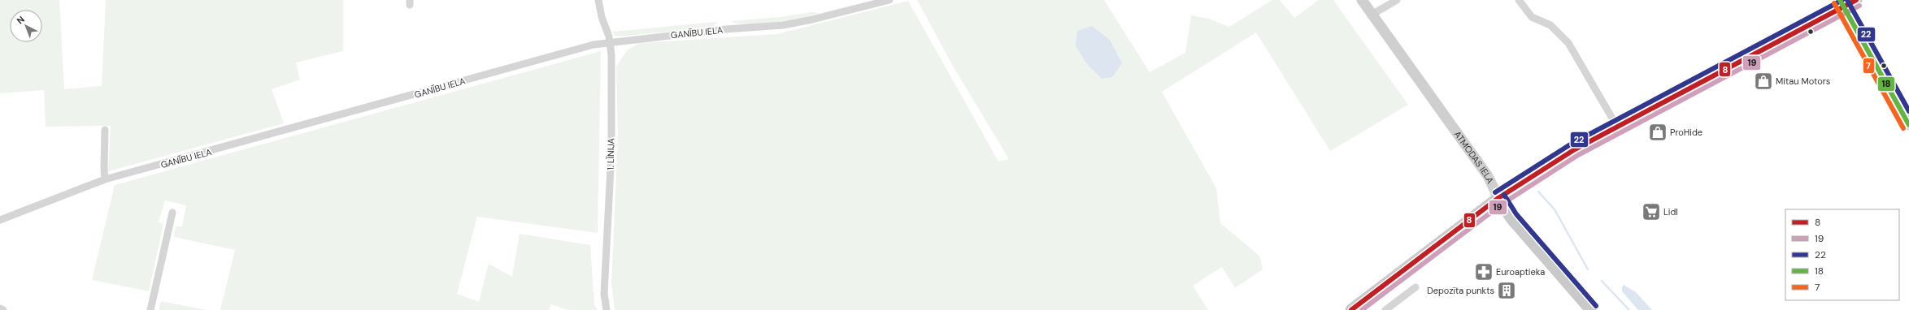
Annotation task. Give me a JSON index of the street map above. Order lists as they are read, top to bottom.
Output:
{
  "streets": {
    "main road": ["ATMODAS IELA"],
    "street": ["GANĪBU IELA", "1. LĪNIJA"]
  },
  "crossings": [
    ["GANĪBU IELA", "1. LĪNIJA"]
  ],
  "places": {
    "shop": ["Mitau Motors", "ProHide"],
    "supermarket": ["Lidl"],
    "pharmacy": ["Euroaptieka"],
    "building": ["Depozīta punkts"]
  },
  "lines": [
    "transit line 8",
    "transit line 22",
    "transit line 18",
    "transit line 7",
    "transit line 19"
  ],
  "legend": [
    "8",
    "19",
    "22",
    "18",
    "7"
  ],
  "north": "top left"
}
